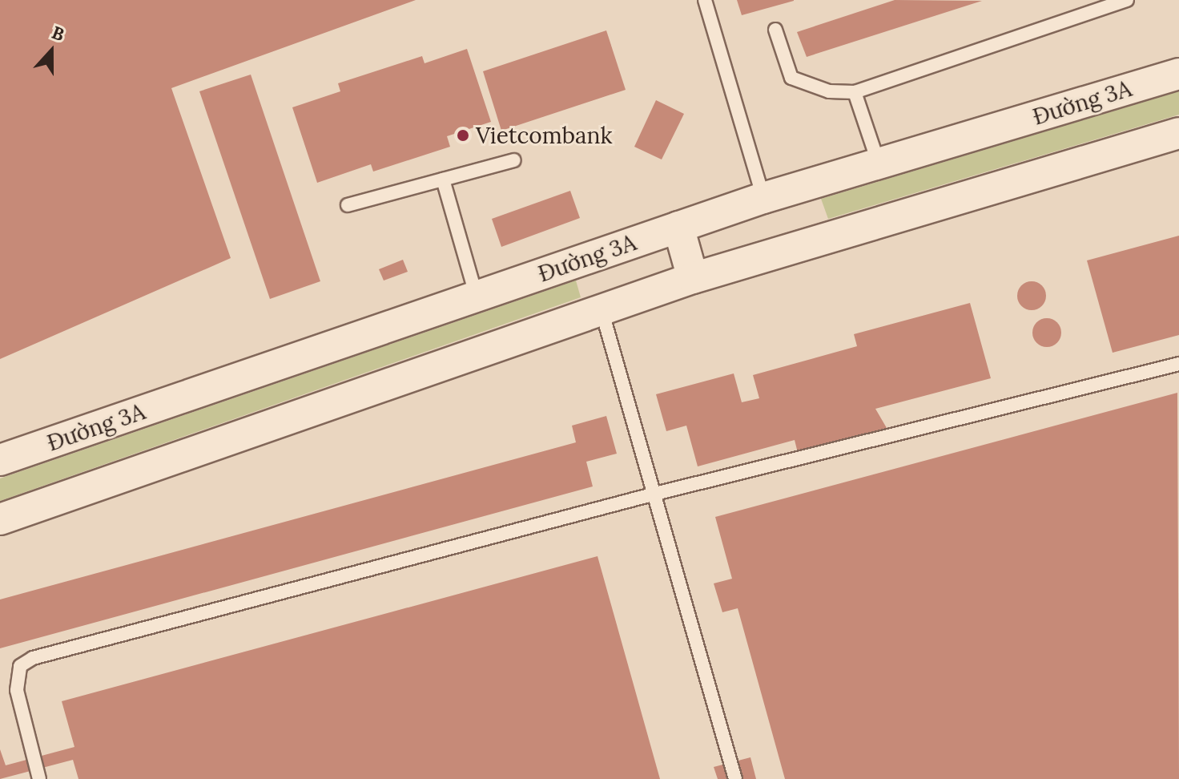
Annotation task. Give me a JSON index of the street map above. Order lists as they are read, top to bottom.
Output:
{
  "streets": {
    "street": ["Đường 3A"]
  },
  "places": ["Vietcombank"],
  "north": "top"
}
